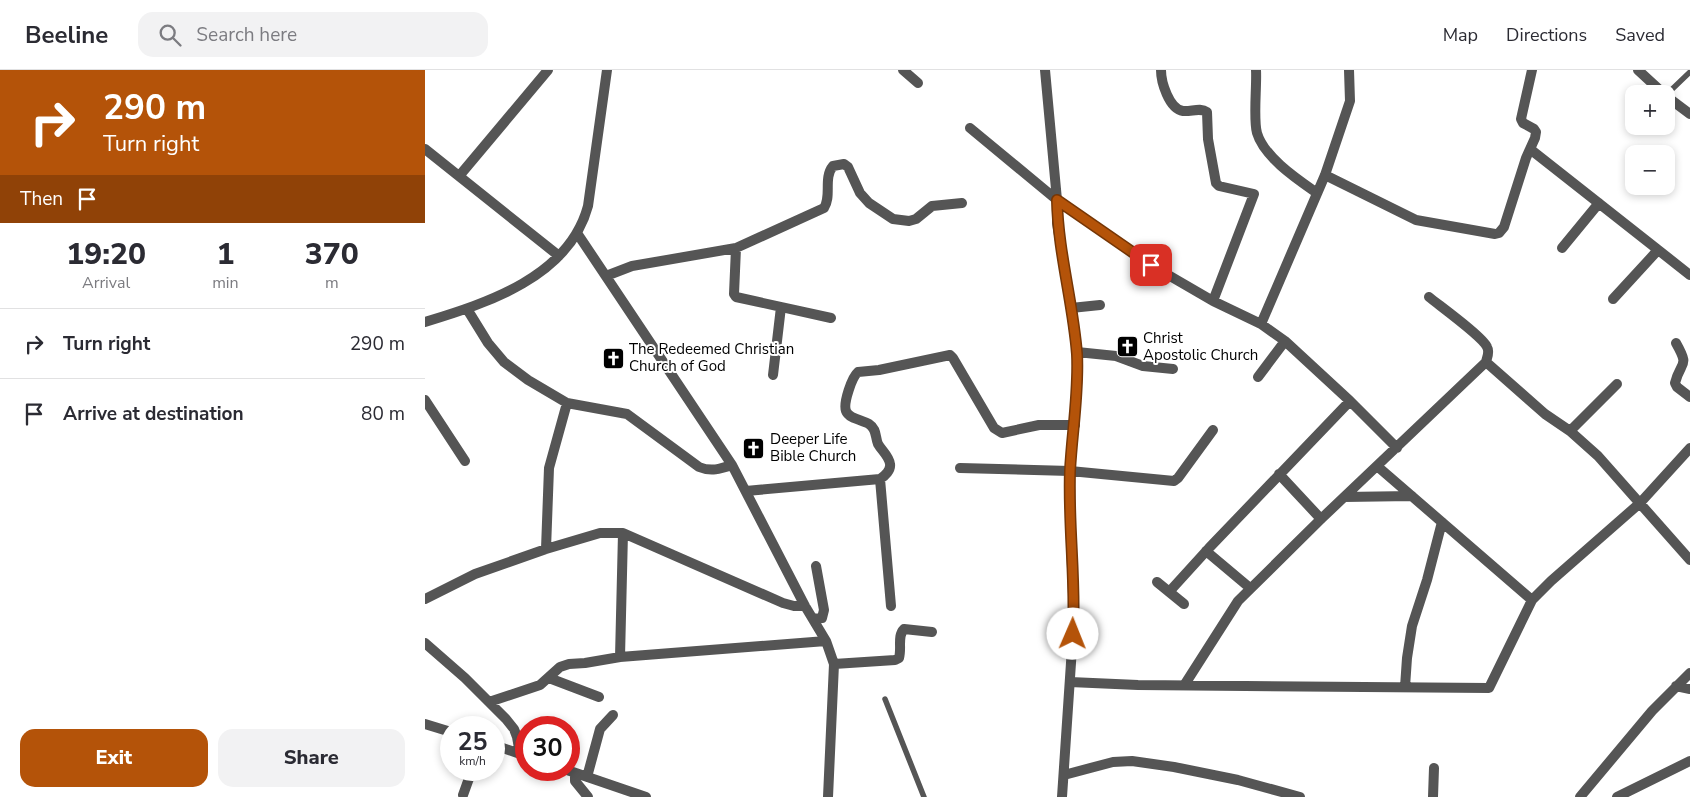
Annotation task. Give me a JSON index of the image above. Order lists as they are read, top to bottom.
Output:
{
  "places": {
    "church": ["Christ Apostolic Church", "The Redeemed Christian Church of God", "Deeper Life Bible Church"]
  },
  "page": {
    "header": "Beeline",
    "search": "Search here",
    "nav": ["Map", "Directions", "Saved"],
    "turn": ["290 m", "Turn right"],
    "map_buttons": ["+", "−"],
    "then": "Then",
    "eta": [
      "19:20",
      "Arrival",
      "1",
      "min",
      "370",
      "m"
    ],
    "list": [
      {
        "name": "Turn right",
        "value": "290 m"
      },
      {
        "name": "Arrive at destination",
        "value": "80 m"
      }
    ],
    "speed": "25 km/h",
    "limit": "30",
    "buttons": ["Exit", "Share"]
  }
}
